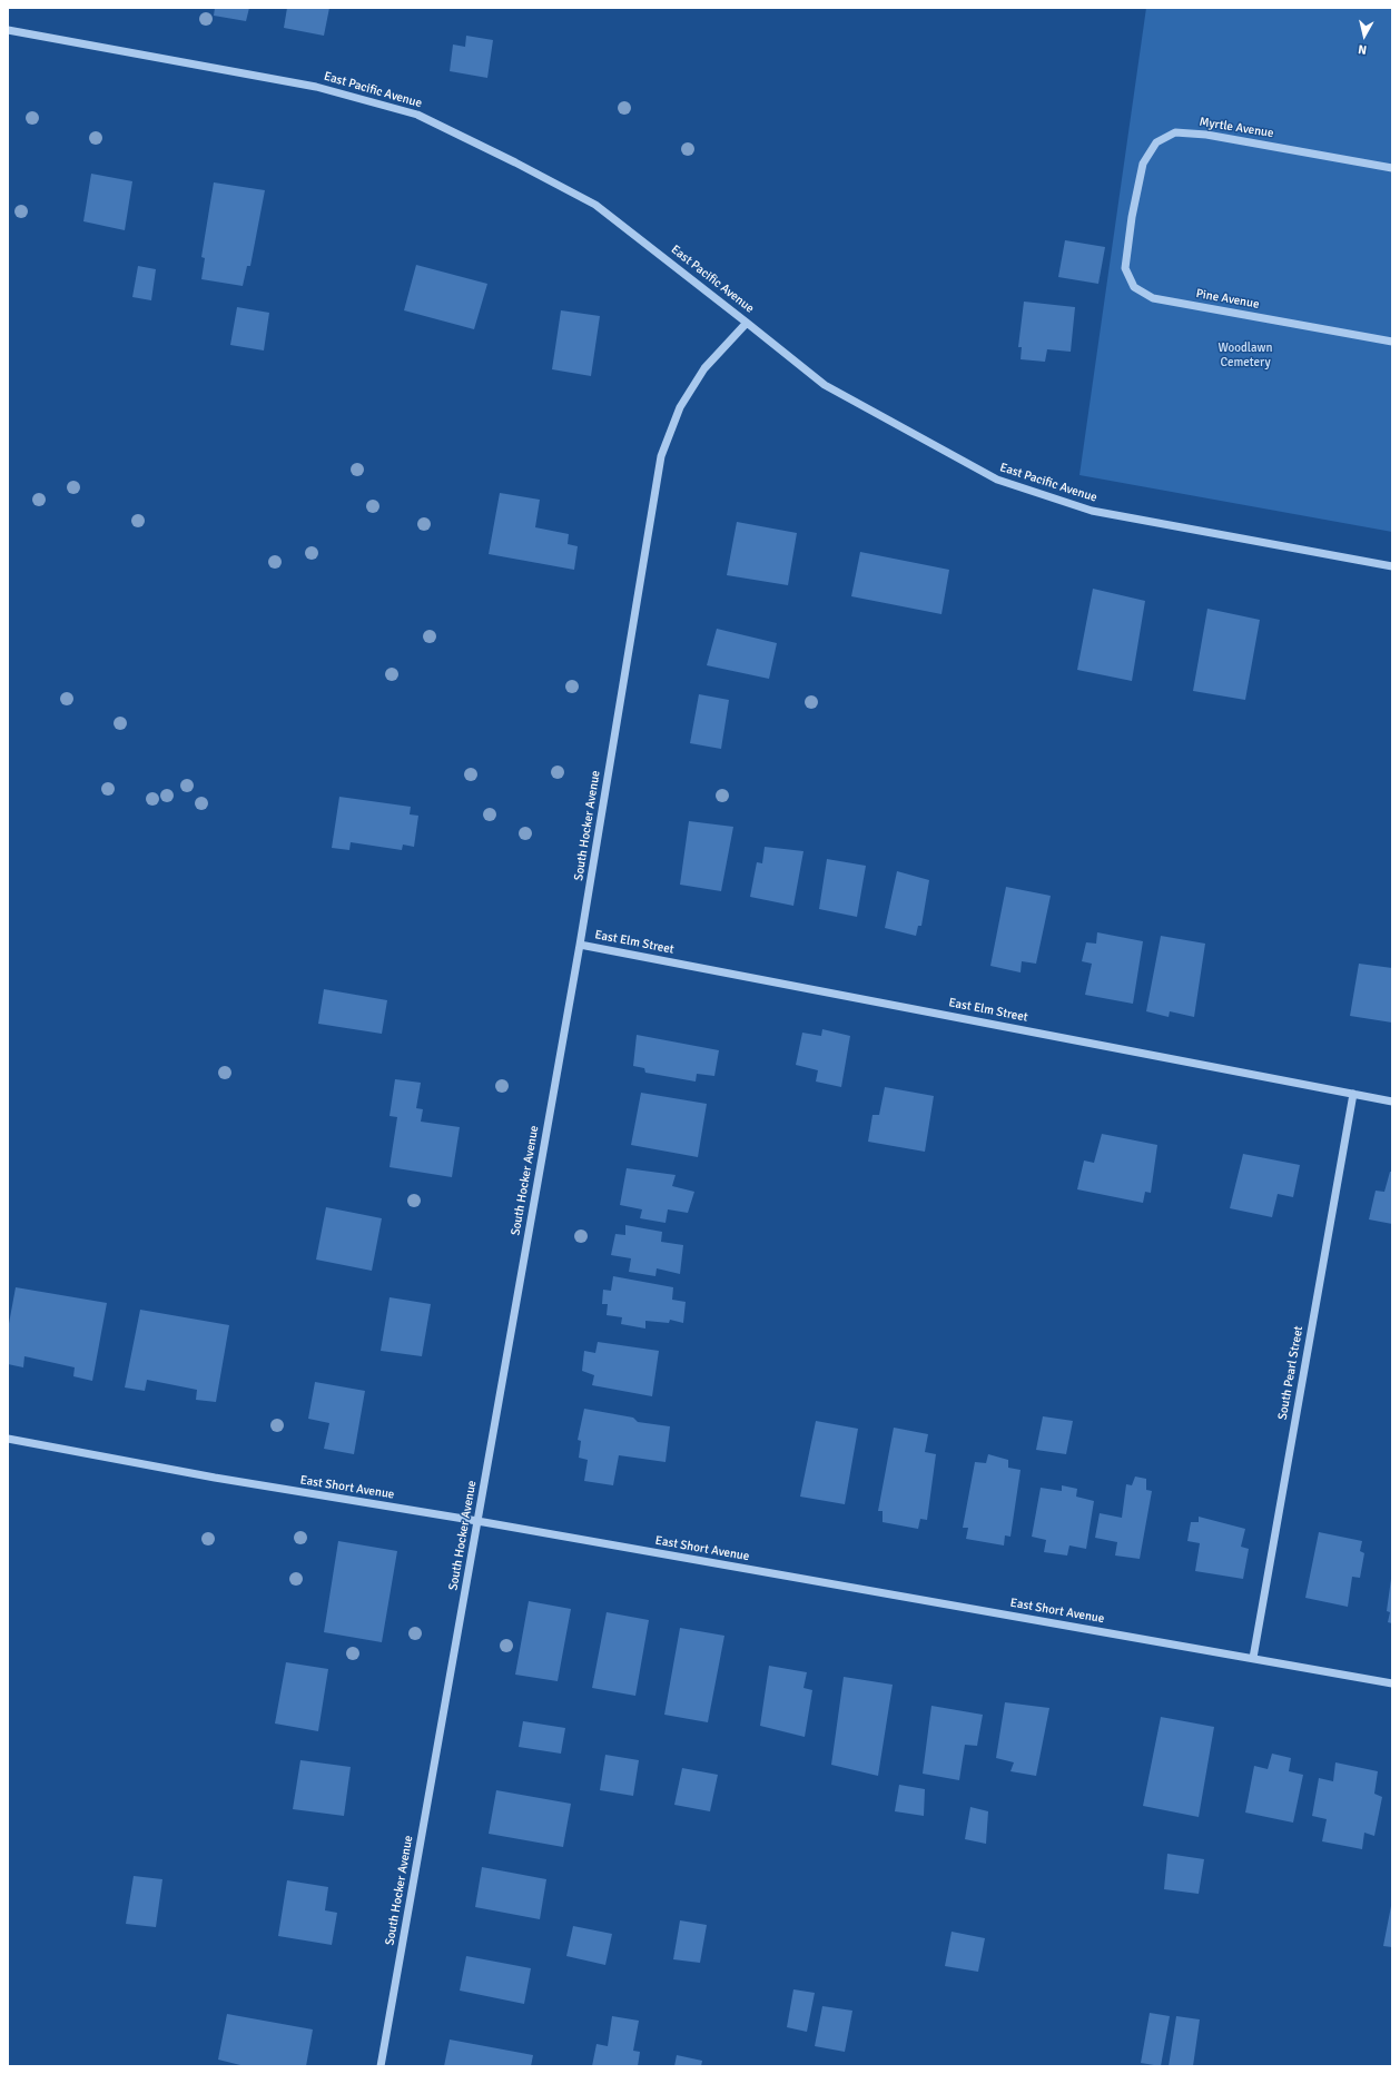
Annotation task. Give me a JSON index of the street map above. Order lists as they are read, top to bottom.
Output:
{
  "streets": {
    "street": [
      "East Pacific Avenue",
      "Myrtle Avenue",
      "Pine Avenue",
      "South Hocker Avenue",
      "East Elm Street",
      "South Pearl Street",
      "East Short Avenue"
    ]
  },
  "crossings": [
    ["East Pacific Avenue", "South Hocker Avenue"],
    ["Myrtle Avenue", "Pine Avenue"],
    ["South Hocker Avenue", "East Elm Street"],
    ["South Hocker Avenue", "East Short Avenue"],
    ["East Elm Street", "South Pearl Street"],
    ["South Pearl Street", "East Short Avenue"]
  ],
  "parks": ["Woodlawn Cemetery"],
  "north": "bottom"
}
